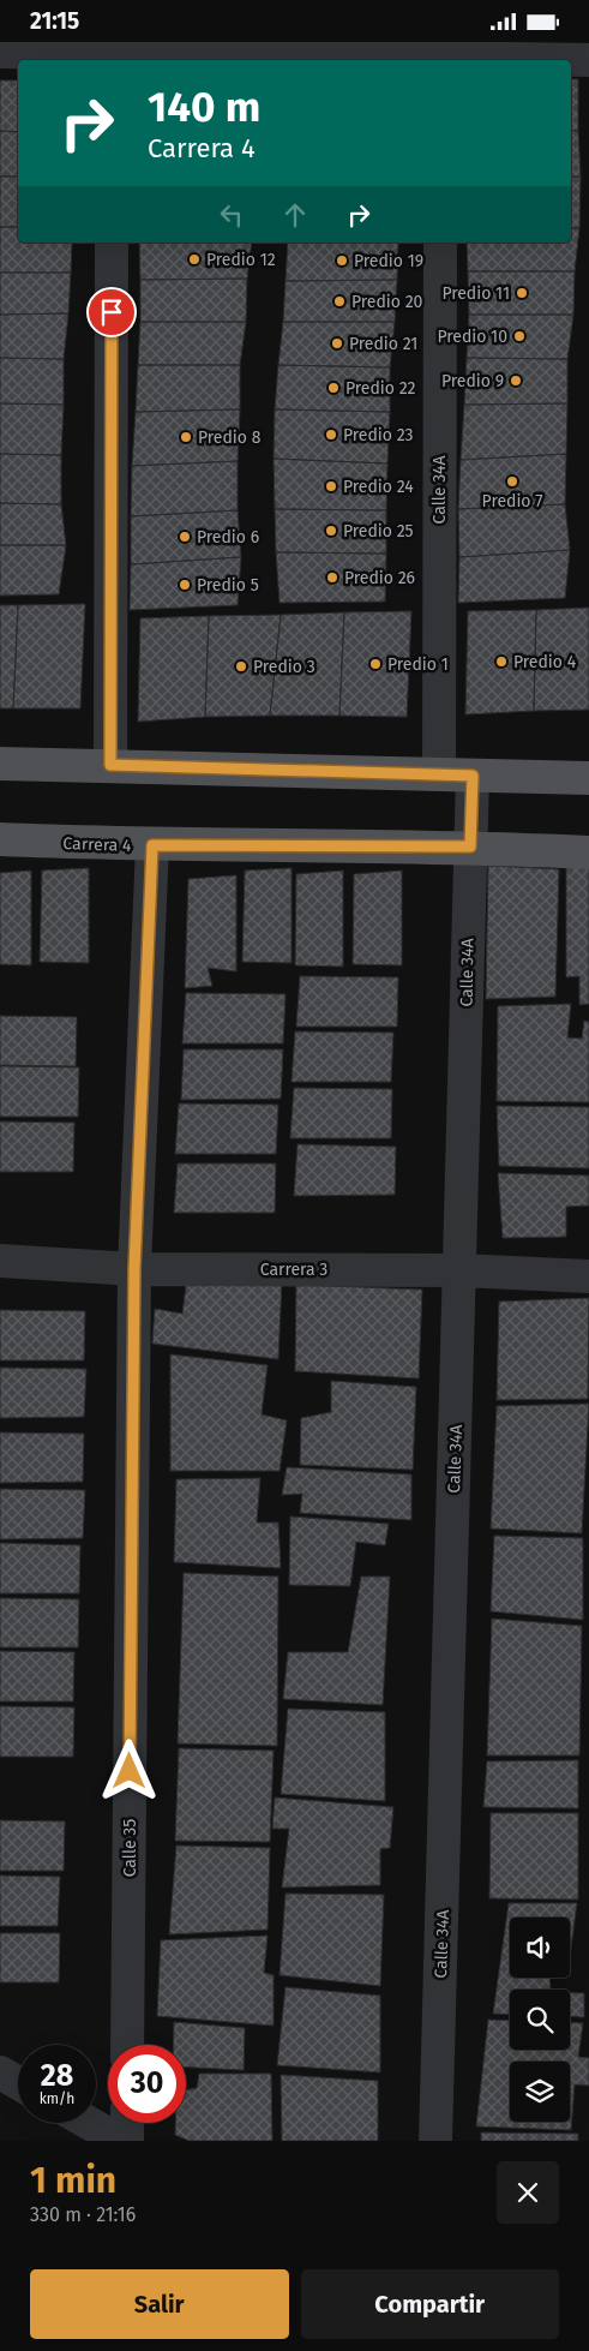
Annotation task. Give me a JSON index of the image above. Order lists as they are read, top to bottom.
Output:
{
  "streets": {
    "main road": ["Carrera 4"],
    "street": ["Calle 34A", "Carrera 3", "Calle 35"]
  },
  "crossings": [
    ["Calle 34A", "Carrera 4"],
    ["Calle 34A", "Carrera 3"],
    ["Carrera 4", "Calle 35"],
    ["Carrera 3", "Calle 35"]
  ],
  "places": [
    "Predio 12",
    "Predio 19",
    "Predio 11",
    "Predio 20",
    "Predio 10",
    "Predio 21",
    "Predio 9",
    "Predio 22",
    "Predio 23",
    "Predio 8",
    "Predio 7",
    "Predio 24",
    "Predio 25",
    "Predio 6",
    "Predio 26",
    "Predio 5",
    "Predio 4",
    "Predio 1",
    "Predio 3"
  ],
  "page": {
    "status": "21:15",
    "turn": ["140 m", "Carrera 4"],
    "speed": "28 km/h",
    "limit": "30",
    "heading": ["1 min", "330 m · 21:16"],
    "buttons": ["Salir", "Compartir"]
  }
}
